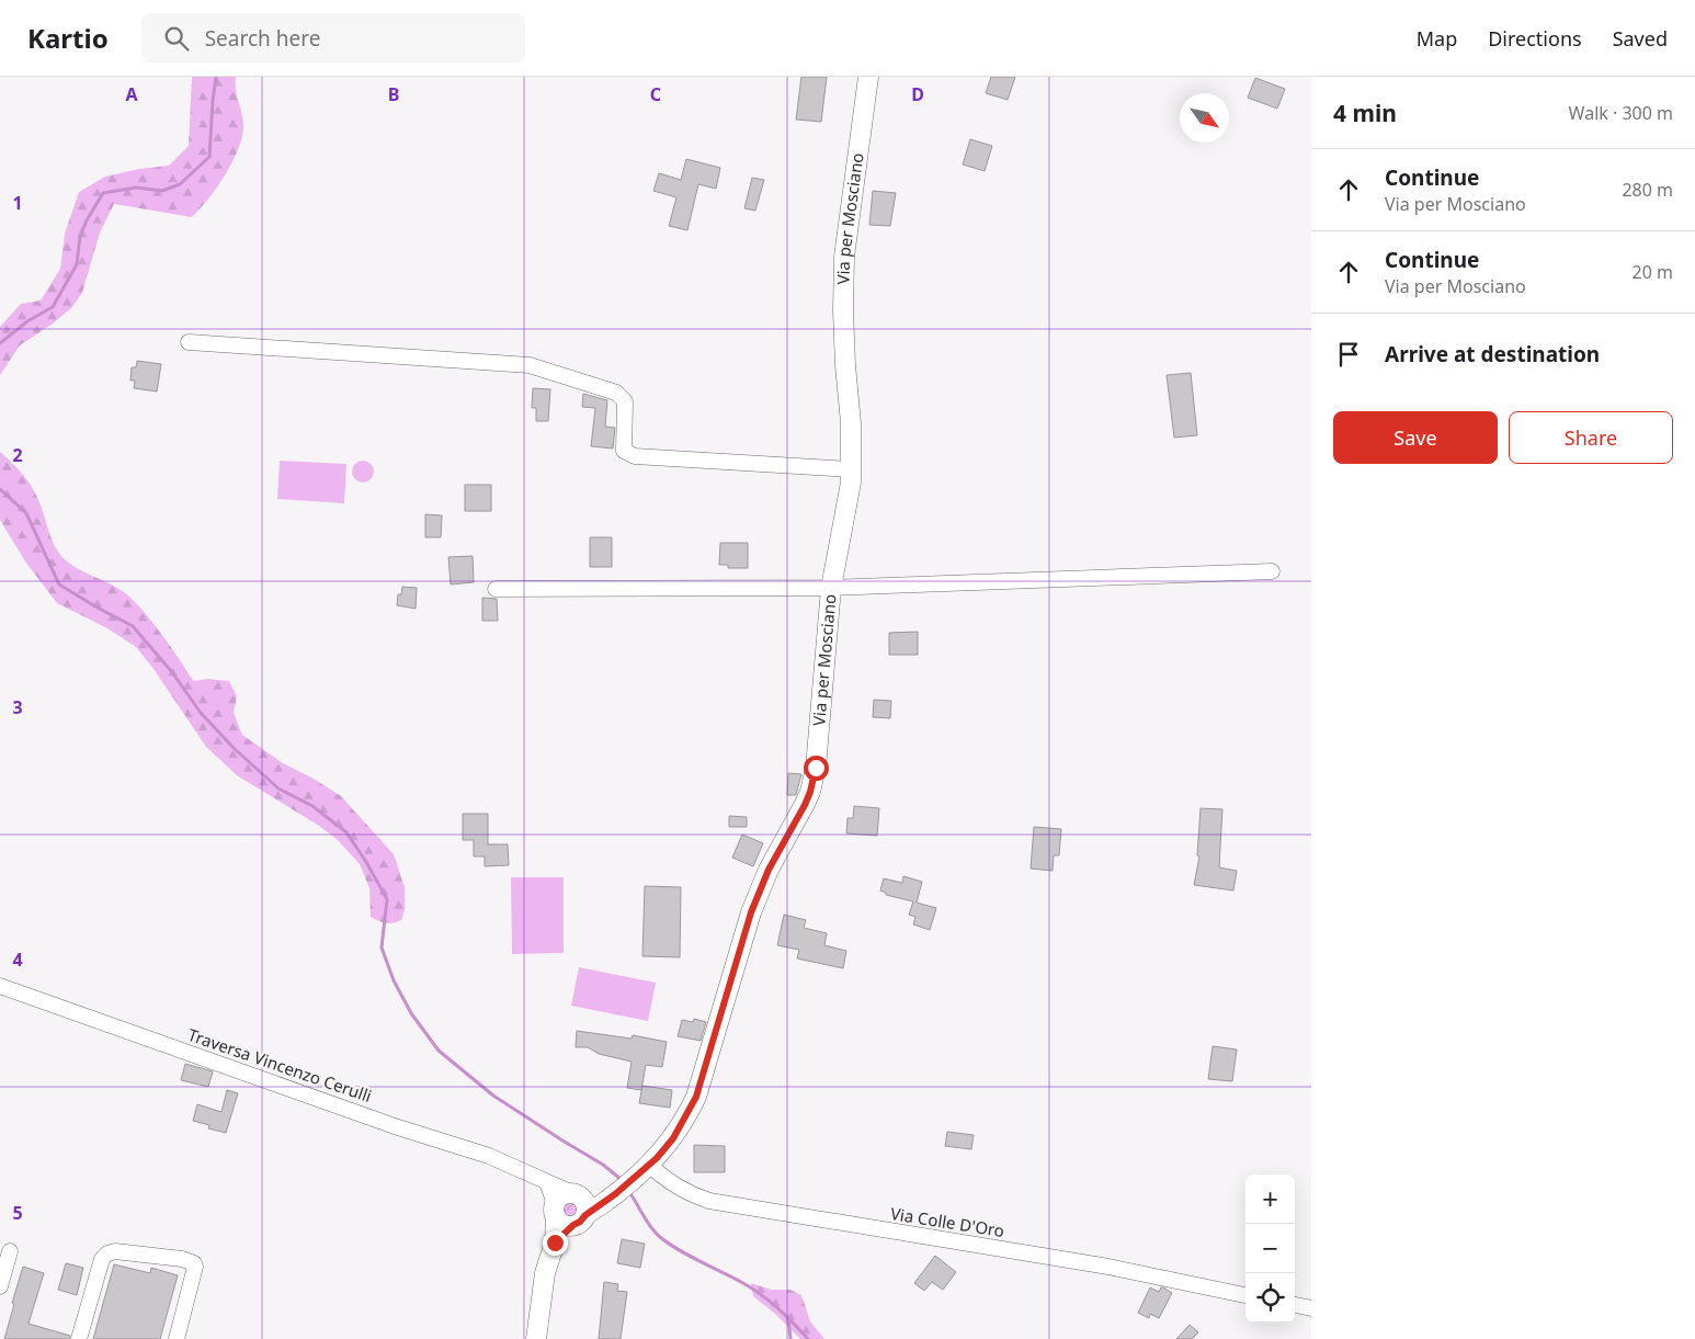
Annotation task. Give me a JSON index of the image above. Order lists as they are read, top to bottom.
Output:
{
  "streets": {
    "main road": ["Via per Mosciano"],
    "street": ["Traversa Vincenzo Cerulli", "Via Colle D'Oro"]
  },
  "crossings": [
    ["Via per Mosciano", "Traversa Vincenzo Cerulli"],
    ["Via per Mosciano", "Via Colle D'Oro"]
  ],
  "north": "bottom right",
  "page": {
    "header": "Kartio",
    "search": "Search here",
    "nav": ["Map", "Directions", "Saved"],
    "heading": ["4 min", "Walk · 300 m"],
    "list": [
      ["Continue", "Via per Mosciano", "280 m"],
      ["Continue", "Via per Mosciano", "20 m"],
      "Arrive at destination"
    ],
    "buttons": ["Save", "Share"],
    "map_buttons": ["+", "−"]
  },
  "grid": {
    "columns": [
      "A",
      "B",
      "C",
      "D"
    ],
    "rows": [
      "1",
      "2",
      "3",
      "4",
      "5"
    ]
  }
}
